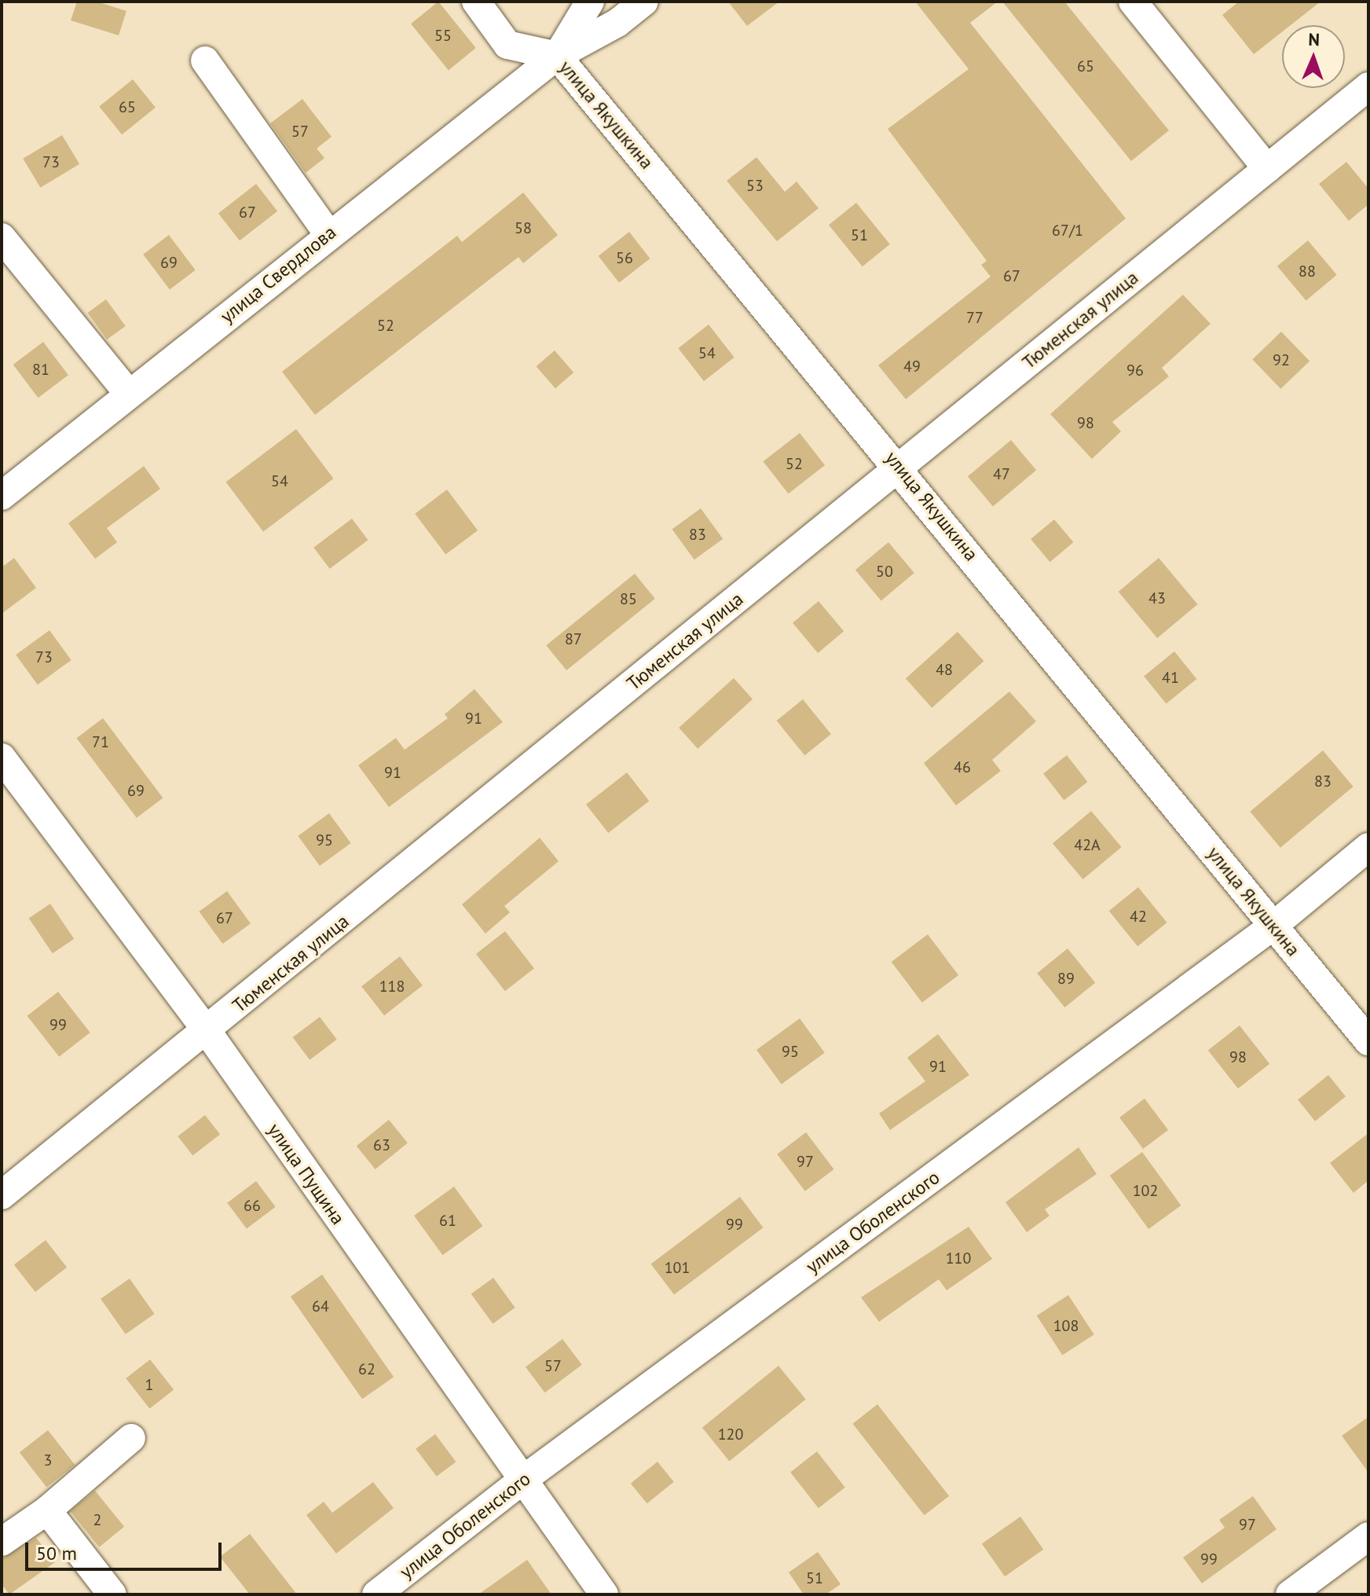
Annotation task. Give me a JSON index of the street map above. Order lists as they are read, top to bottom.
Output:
{
  "streets": {
    "street": [
      "улица Якушкина",
      "улица Свердлова",
      "Тюменская улица",
      "улица Пущина",
      "улица Оболенского"
    ]
  },
  "crossings": [
    ["улица Якушкина", "улица Свердлова"],
    ["улица Якушкина", "Тюменская улица"],
    ["улица Якушкина", "улица Оболенского"],
    ["Тюменская улица", "улица Пущина"],
    ["улица Пущина", "улица Оболенского"]
  ],
  "house_numbers": [
    "55",
    "65",
    "65",
    "57",
    "73",
    "53",
    "67",
    "58",
    "67/1",
    "51",
    "56",
    "69",
    "88",
    "67",
    "77",
    "52",
    "54",
    "92",
    "49",
    "81",
    "96",
    "98",
    "52",
    "47",
    "54",
    "83",
    "50",
    "43",
    "85",
    "87",
    "73",
    "48",
    "41",
    "91",
    "71",
    "46",
    "91",
    "83",
    "69",
    "95",
    "42А",
    "42",
    "67",
    "89",
    "118",
    "99",
    "95",
    "98",
    "91",
    "63",
    "97",
    "102",
    "66",
    "61",
    "99",
    "110",
    "101",
    "64",
    "108",
    "57",
    "62",
    "1",
    "120",
    "3",
    "2",
    "97",
    "99",
    "51"
  ],
  "scale_bar": "50 m",
  "north": "top"
}
